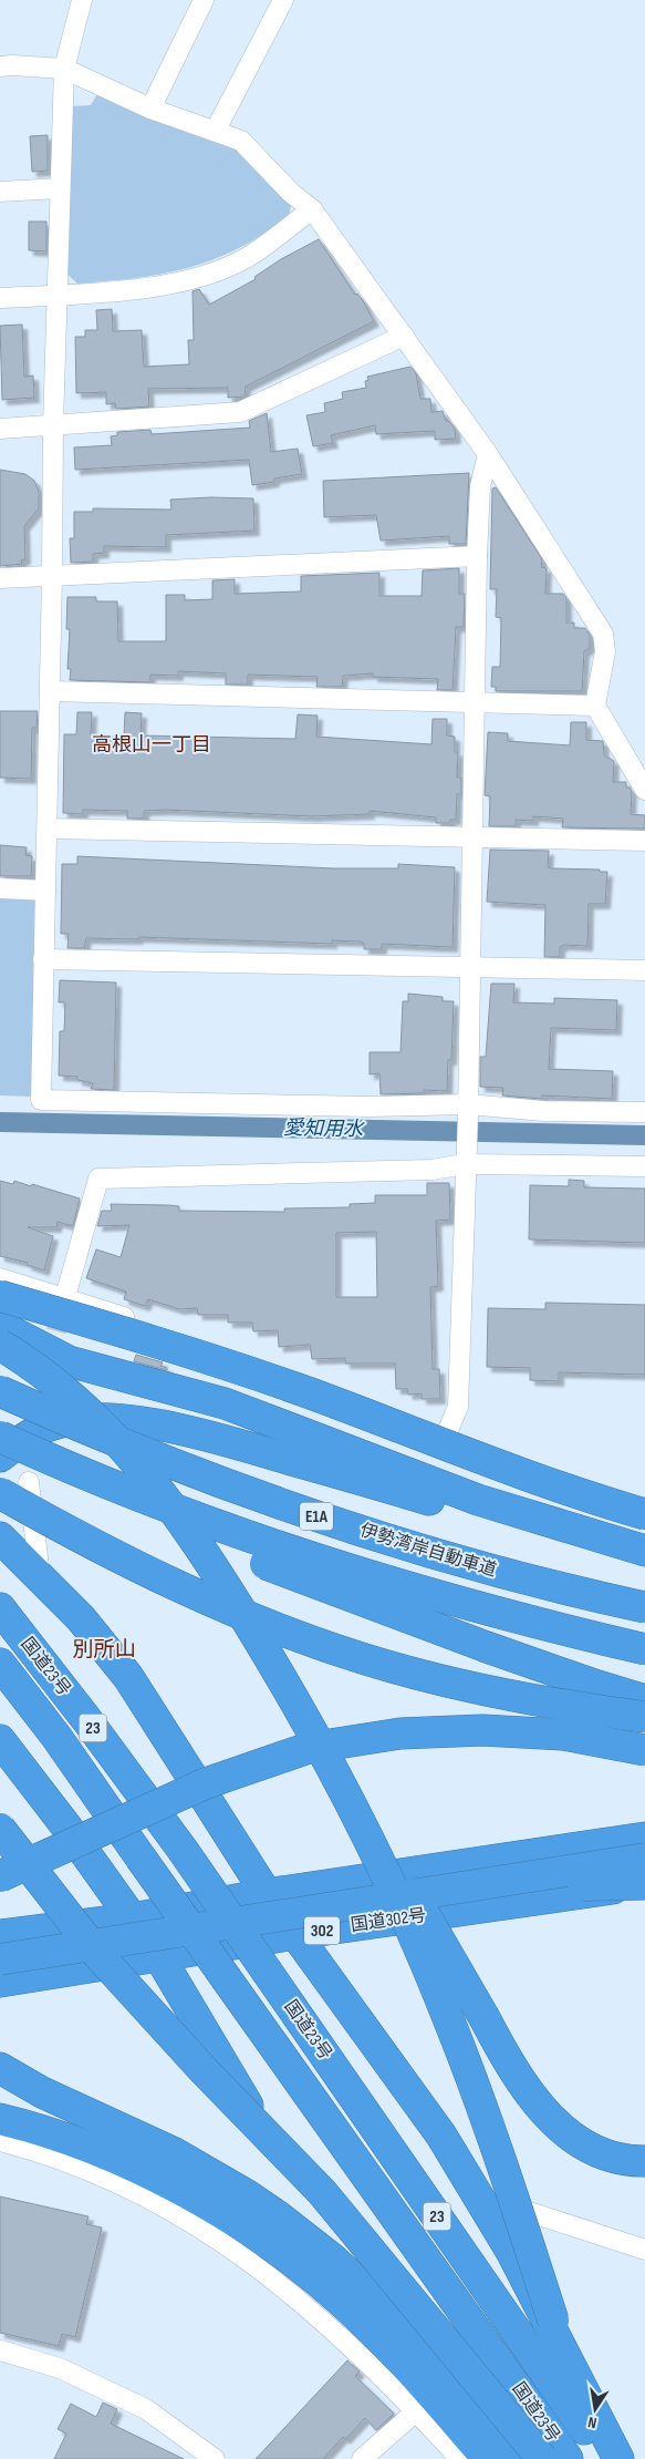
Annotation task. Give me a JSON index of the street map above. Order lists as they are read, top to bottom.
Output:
{
  "streets": {
    "highway": [
      "E1A",
      "伊勢湾岸自動車道",
      "国道23号",
      "23",
      "国道302号",
      "302"
    ]
  },
  "districts": ["高根山一丁目", "別所山"],
  "water": ["愛知用水"],
  "north": "bottom"
}
